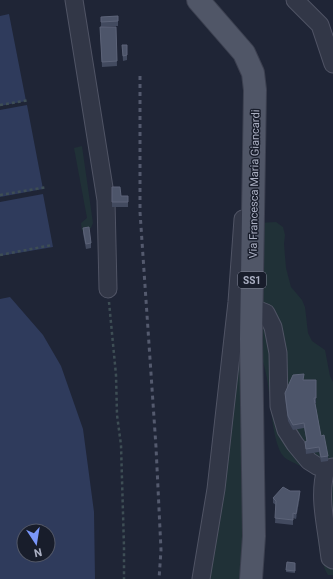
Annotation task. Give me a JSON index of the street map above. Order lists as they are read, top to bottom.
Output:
{
  "streets": {
    "main road": ["Via Francesca Maria Giancardi", "SS1"]
  },
  "north": "bottom"
}
